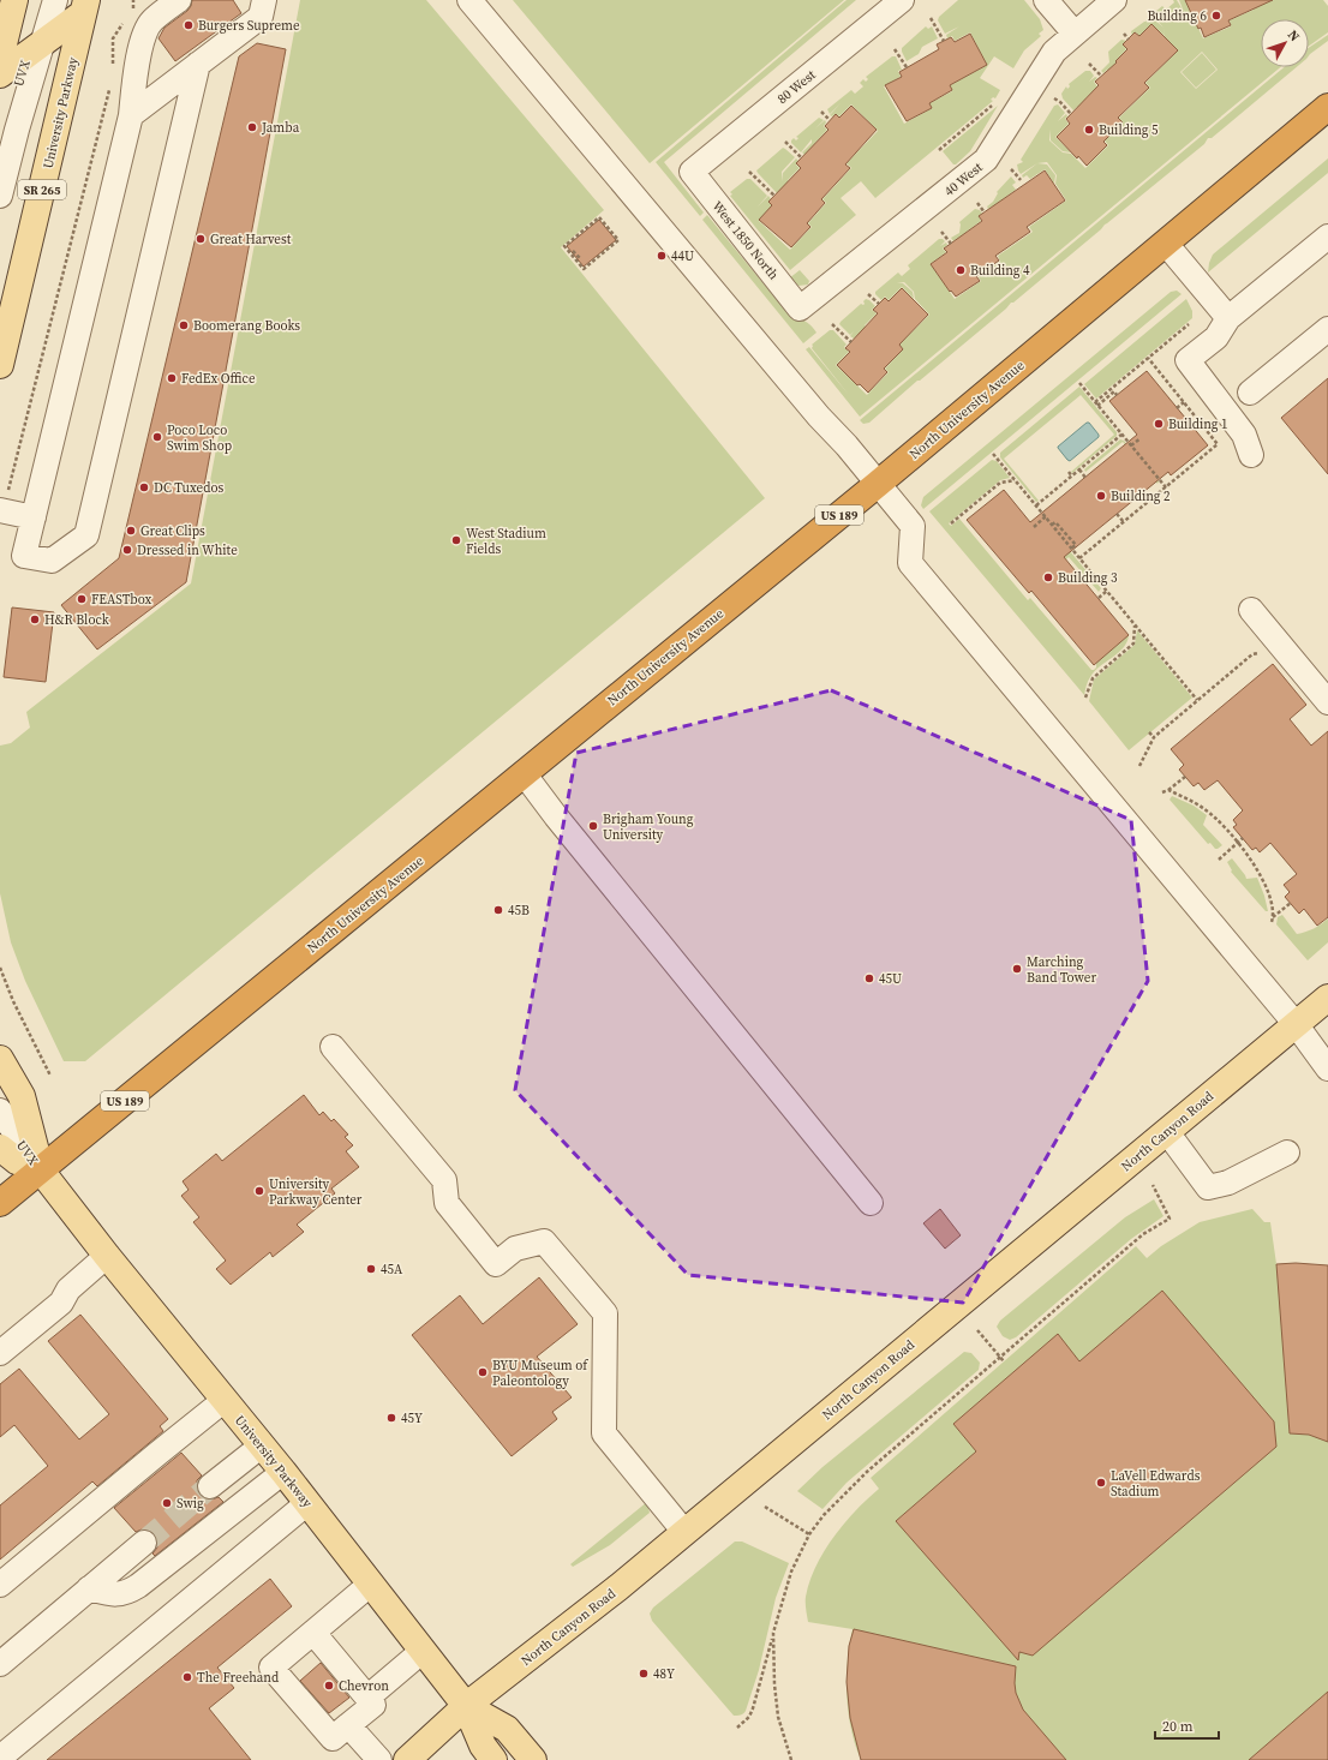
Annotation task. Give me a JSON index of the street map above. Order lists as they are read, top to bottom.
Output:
{
  "streets": {
    "highway": ["North University Avenue", "US 189"],
    "main road": ["University Parkway", "SR 265", "North Canyon Road"],
    "street": [
      "UVX",
      "80 West",
      "40 West",
      "West 1850 North"
    ]
  },
  "crossings": [
    ["UVX", "University Parkway"],
    ["UVX", "North University Avenue"],
    ["80 West", "West 1850 North"],
    ["University Parkway", "North University Avenue"],
    ["University Parkway", "North Canyon Road"],
    ["40 West", "West 1850 North"]
  ],
  "places": [
    "Building 6",
    "Burgers Supreme",
    "Jamba",
    "Building 5",
    "Great Harvest",
    "44U",
    "Building 4",
    "Boomerang Books",
    "FedEx Office",
    "Building 1",
    "Poco Loco Swim Shop",
    "DC Tuxedos",
    "Building 2",
    "Great Clips",
    "West Stadium Fields",
    "Dressed in White",
    "Building 3",
    "FEASTbox",
    "H&R Block",
    "Brigham Young University",
    "45B",
    "Marching Band Tower",
    "45U",
    "University Parkway Center",
    "45A",
    "BYU Museum of Paleontology",
    "45Y",
    "LaVell Edwards Stadium",
    "Swig",
    "48Y",
    "The Freehand",
    "Chevron"
  ],
  "scale_bar": "20 m",
  "north": "top right"
}
